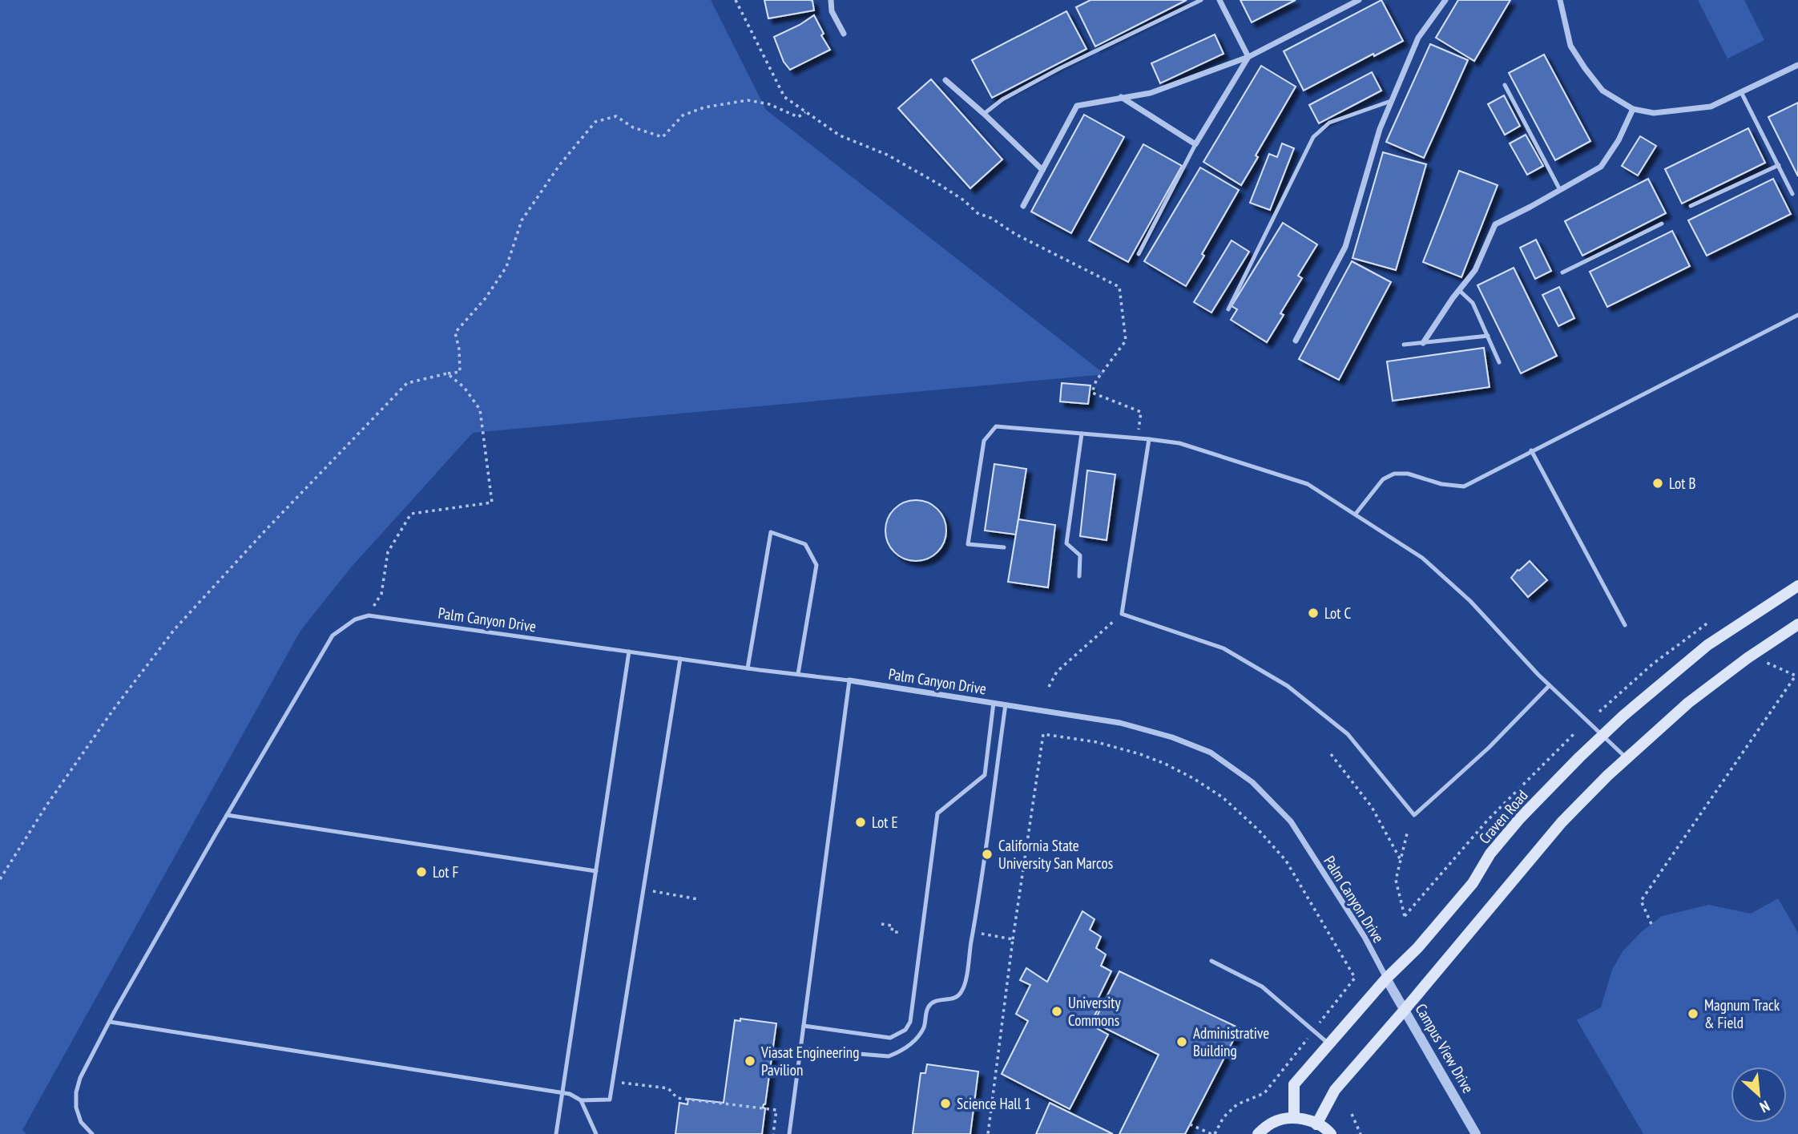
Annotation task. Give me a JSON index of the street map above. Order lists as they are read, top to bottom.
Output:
{
  "streets": {
    "main road": ["Craven Road"],
    "street": ["Palm Canyon Drive", "Campus View Drive"]
  },
  "crossings": [
    ["Palm Canyon Drive", "Craven Road"],
    ["Palm Canyon Drive", "Campus View Drive"],
    ["Craven Road", "Campus View Drive"]
  ],
  "places": [
    "Lot B",
    "Lot C",
    "Lot E",
    "California State University San Marcos",
    "Lot F",
    "University Commons",
    "Magnum Track & Field",
    "Administrative Building",
    "Viasat Engineering Pavilion",
    "Science Hall 1"
  ],
  "north": "bottom right"
}
